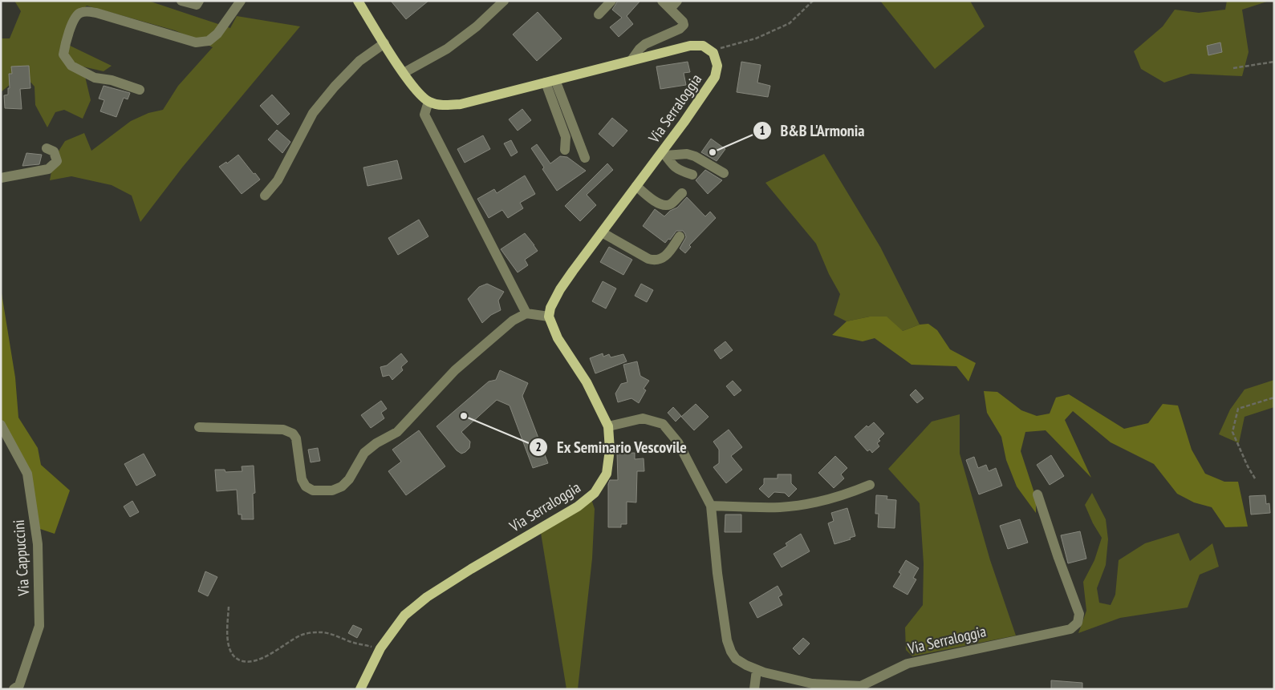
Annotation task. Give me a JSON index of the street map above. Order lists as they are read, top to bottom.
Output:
{
  "streets": {
    "main road": ["Via Serraloggia"],
    "street": ["Via Cappuccini"]
  },
  "places": ["B&B L'Armonia", "Ex Seminario Vescovile"]
}
